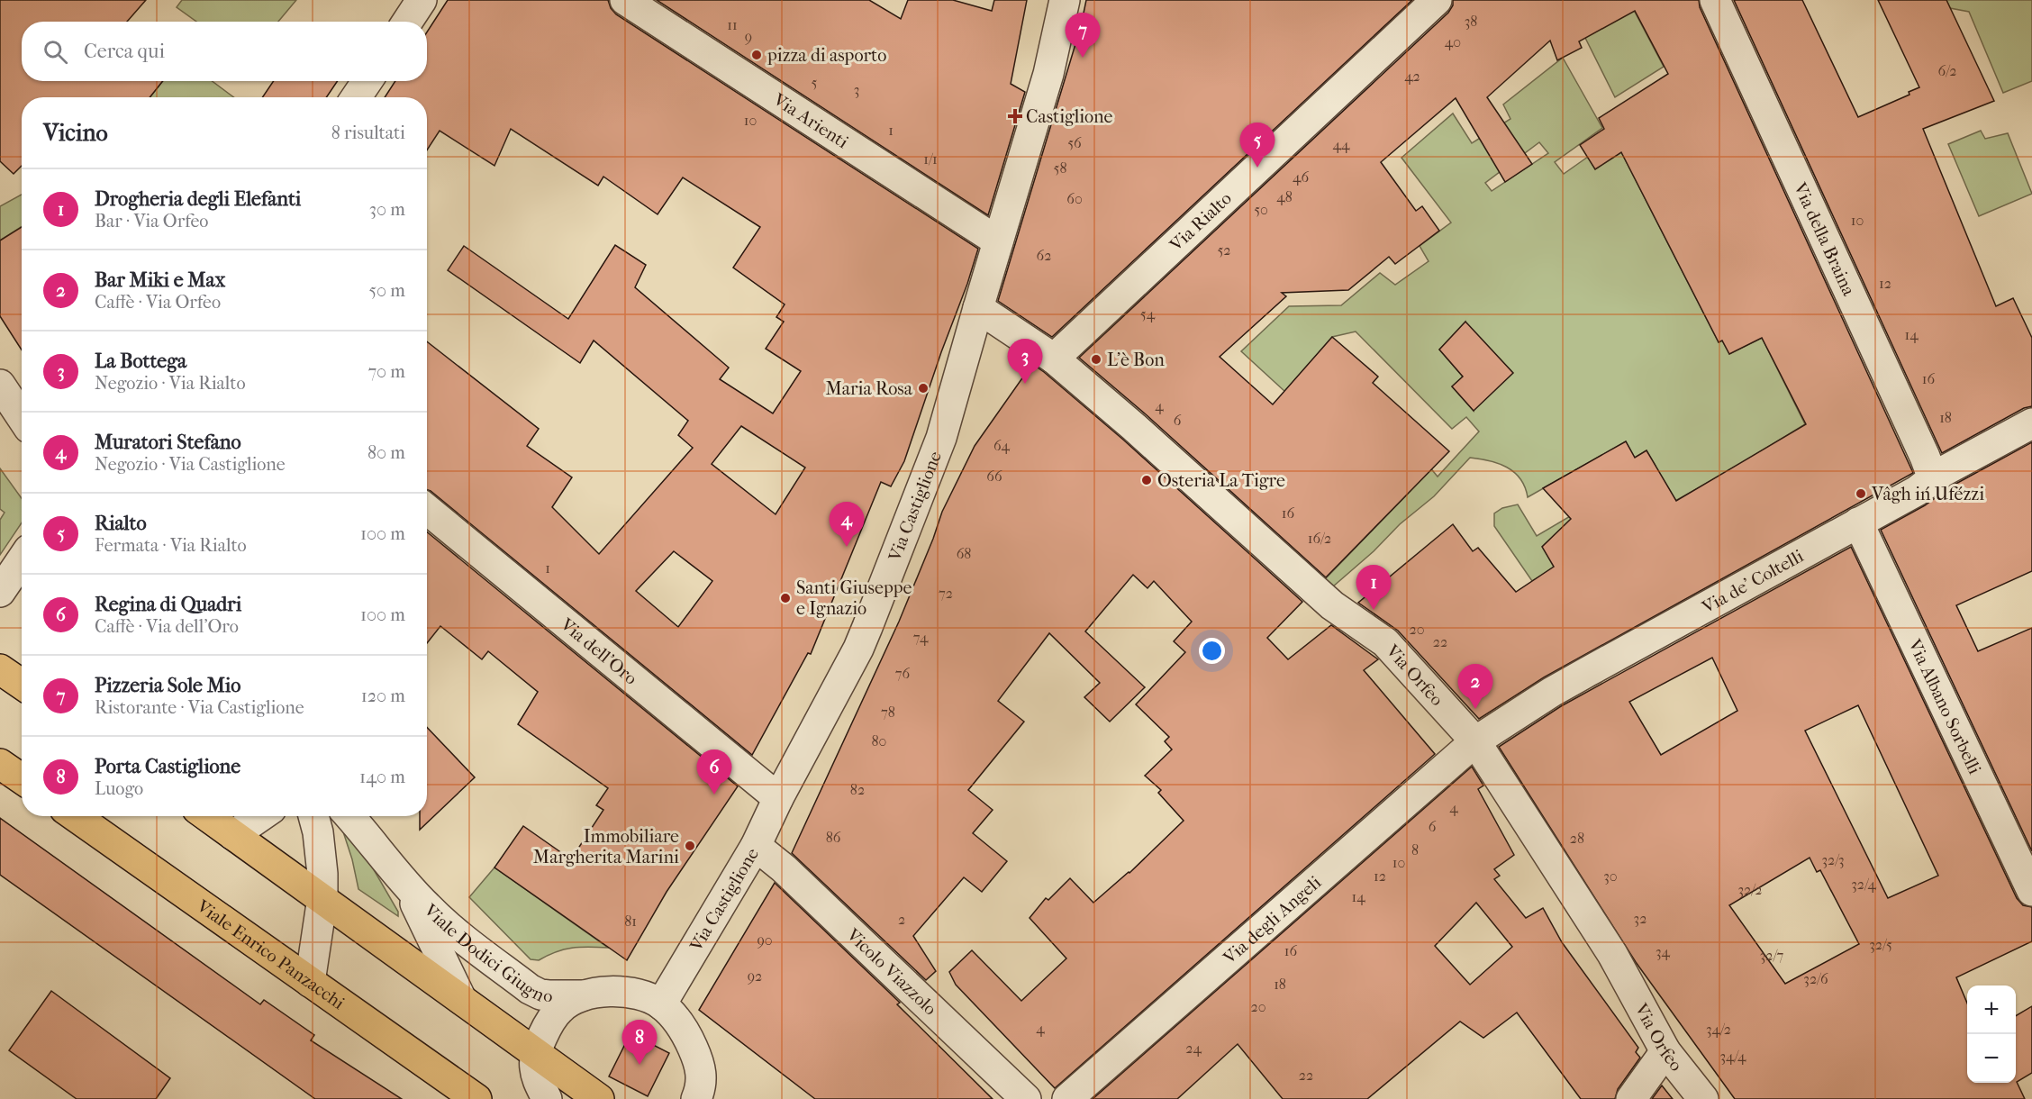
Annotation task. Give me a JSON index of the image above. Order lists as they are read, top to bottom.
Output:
{
  "streets": {
    "main road": ["Viale Enrico Panzacchi"],
    "street": [
      "Via Arienti",
      "Via Rialto",
      "Via della Braina",
      "Via Castiglione",
      "Via de' Coltelli",
      "Via dell'Oro",
      "Via Orfeo",
      "Via Albano Sorbelli",
      "Via degli Angeli",
      "Viale Dodici Giugno",
      "Vicolo Viazzolo"
    ]
  },
  "crossings": [
    ["Via Arienti", "Via Castiglione"],
    ["Via Rialto", "Via Orfeo"],
    ["Via della Braina", "Via de' Coltelli"],
    ["Via Castiglione", "Via dell'Oro"],
    ["Via Castiglione", "Viale Dodici Giugno"],
    ["Via Castiglione", "Vicolo Viazzolo"],
    ["Via de' Coltelli", "Via Orfeo"],
    ["Via de' Coltelli", "Via Albano Sorbelli"],
    ["Via de' Coltelli", "Via degli Angeli"],
    ["Via Orfeo", "Via degli Angeli"]
  ],
  "places": {
    "other": [
      "pizza di asporto",
      "L'è Bon",
      "Maria Rosa",
      "Osteria La Tigre",
      "Vâgh iń Ufézzi",
      "Santi Giuseppe e Ignazio",
      "Immobiliare Margherita Marini"
    ],
    "health": ["Castiglione"]
  },
  "house_numbers": [
    "38",
    "11",
    "9",
    "40",
    "6/2",
    "42",
    "5",
    "3",
    "10",
    "1",
    "56",
    "44",
    "1/1",
    "58",
    "46",
    "48",
    "60",
    "50",
    "10",
    "52",
    "62",
    "12",
    "54",
    "14",
    "16",
    "4",
    "18",
    "6",
    "64",
    "66",
    "16",
    "16/2",
    "68",
    "1",
    "72",
    "20",
    "74",
    "22",
    "76",
    "78",
    "80",
    "82",
    "4",
    "6",
    "86",
    "28",
    "8",
    "32/3",
    "10",
    "12",
    "30",
    "32/4",
    "32/2",
    "14",
    "32",
    "2",
    "81",
    "90",
    "32/5",
    "16",
    "34",
    "32/7",
    "92",
    "32/6",
    "18",
    "20",
    "4",
    "34/2",
    "24",
    "34/4",
    "22"
  ],
  "page": {
    "pins": [
      "7",
      "5",
      "3",
      "4",
      "1",
      "2",
      "6",
      "8"
    ],
    "search": "Cerca qui",
    "heading": ["Vicino", "8 risultati"],
    "list": [
      {
        "mark": "1",
        "name": "Drogheria degli Elefanti",
        "note": "Bar · Via Orfeo",
        "value": "30 m"
      },
      {
        "mark": "2",
        "name": "Bar Miki e Max",
        "note": "Caffè · Via Orfeo",
        "value": "50 m"
      },
      {
        "mark": "3",
        "name": "La Bottega",
        "note": "Negozio · Via Rialto",
        "value": "70 m"
      },
      {
        "mark": "4",
        "name": "Muratori Stefano",
        "note": "Negozio · Via Castiglione",
        "value": "80 m"
      },
      {
        "mark": "5",
        "name": "Rialto",
        "note": "Fermata · Via Rialto",
        "value": "100 m"
      },
      {
        "mark": "6",
        "name": "Regina di Quadri",
        "note": "Caffè · Via dell'Oro",
        "value": "100 m"
      },
      {
        "mark": "7",
        "name": "Pizzeria Sole Mio",
        "note": "Ristorante · Via Castiglione",
        "value": "120 m"
      },
      {
        "mark": "8",
        "name": "Porta Castiglione",
        "note": "Luogo",
        "value": "140 m"
      }
    ],
    "map_buttons": ["+", "−"]
  }
}
